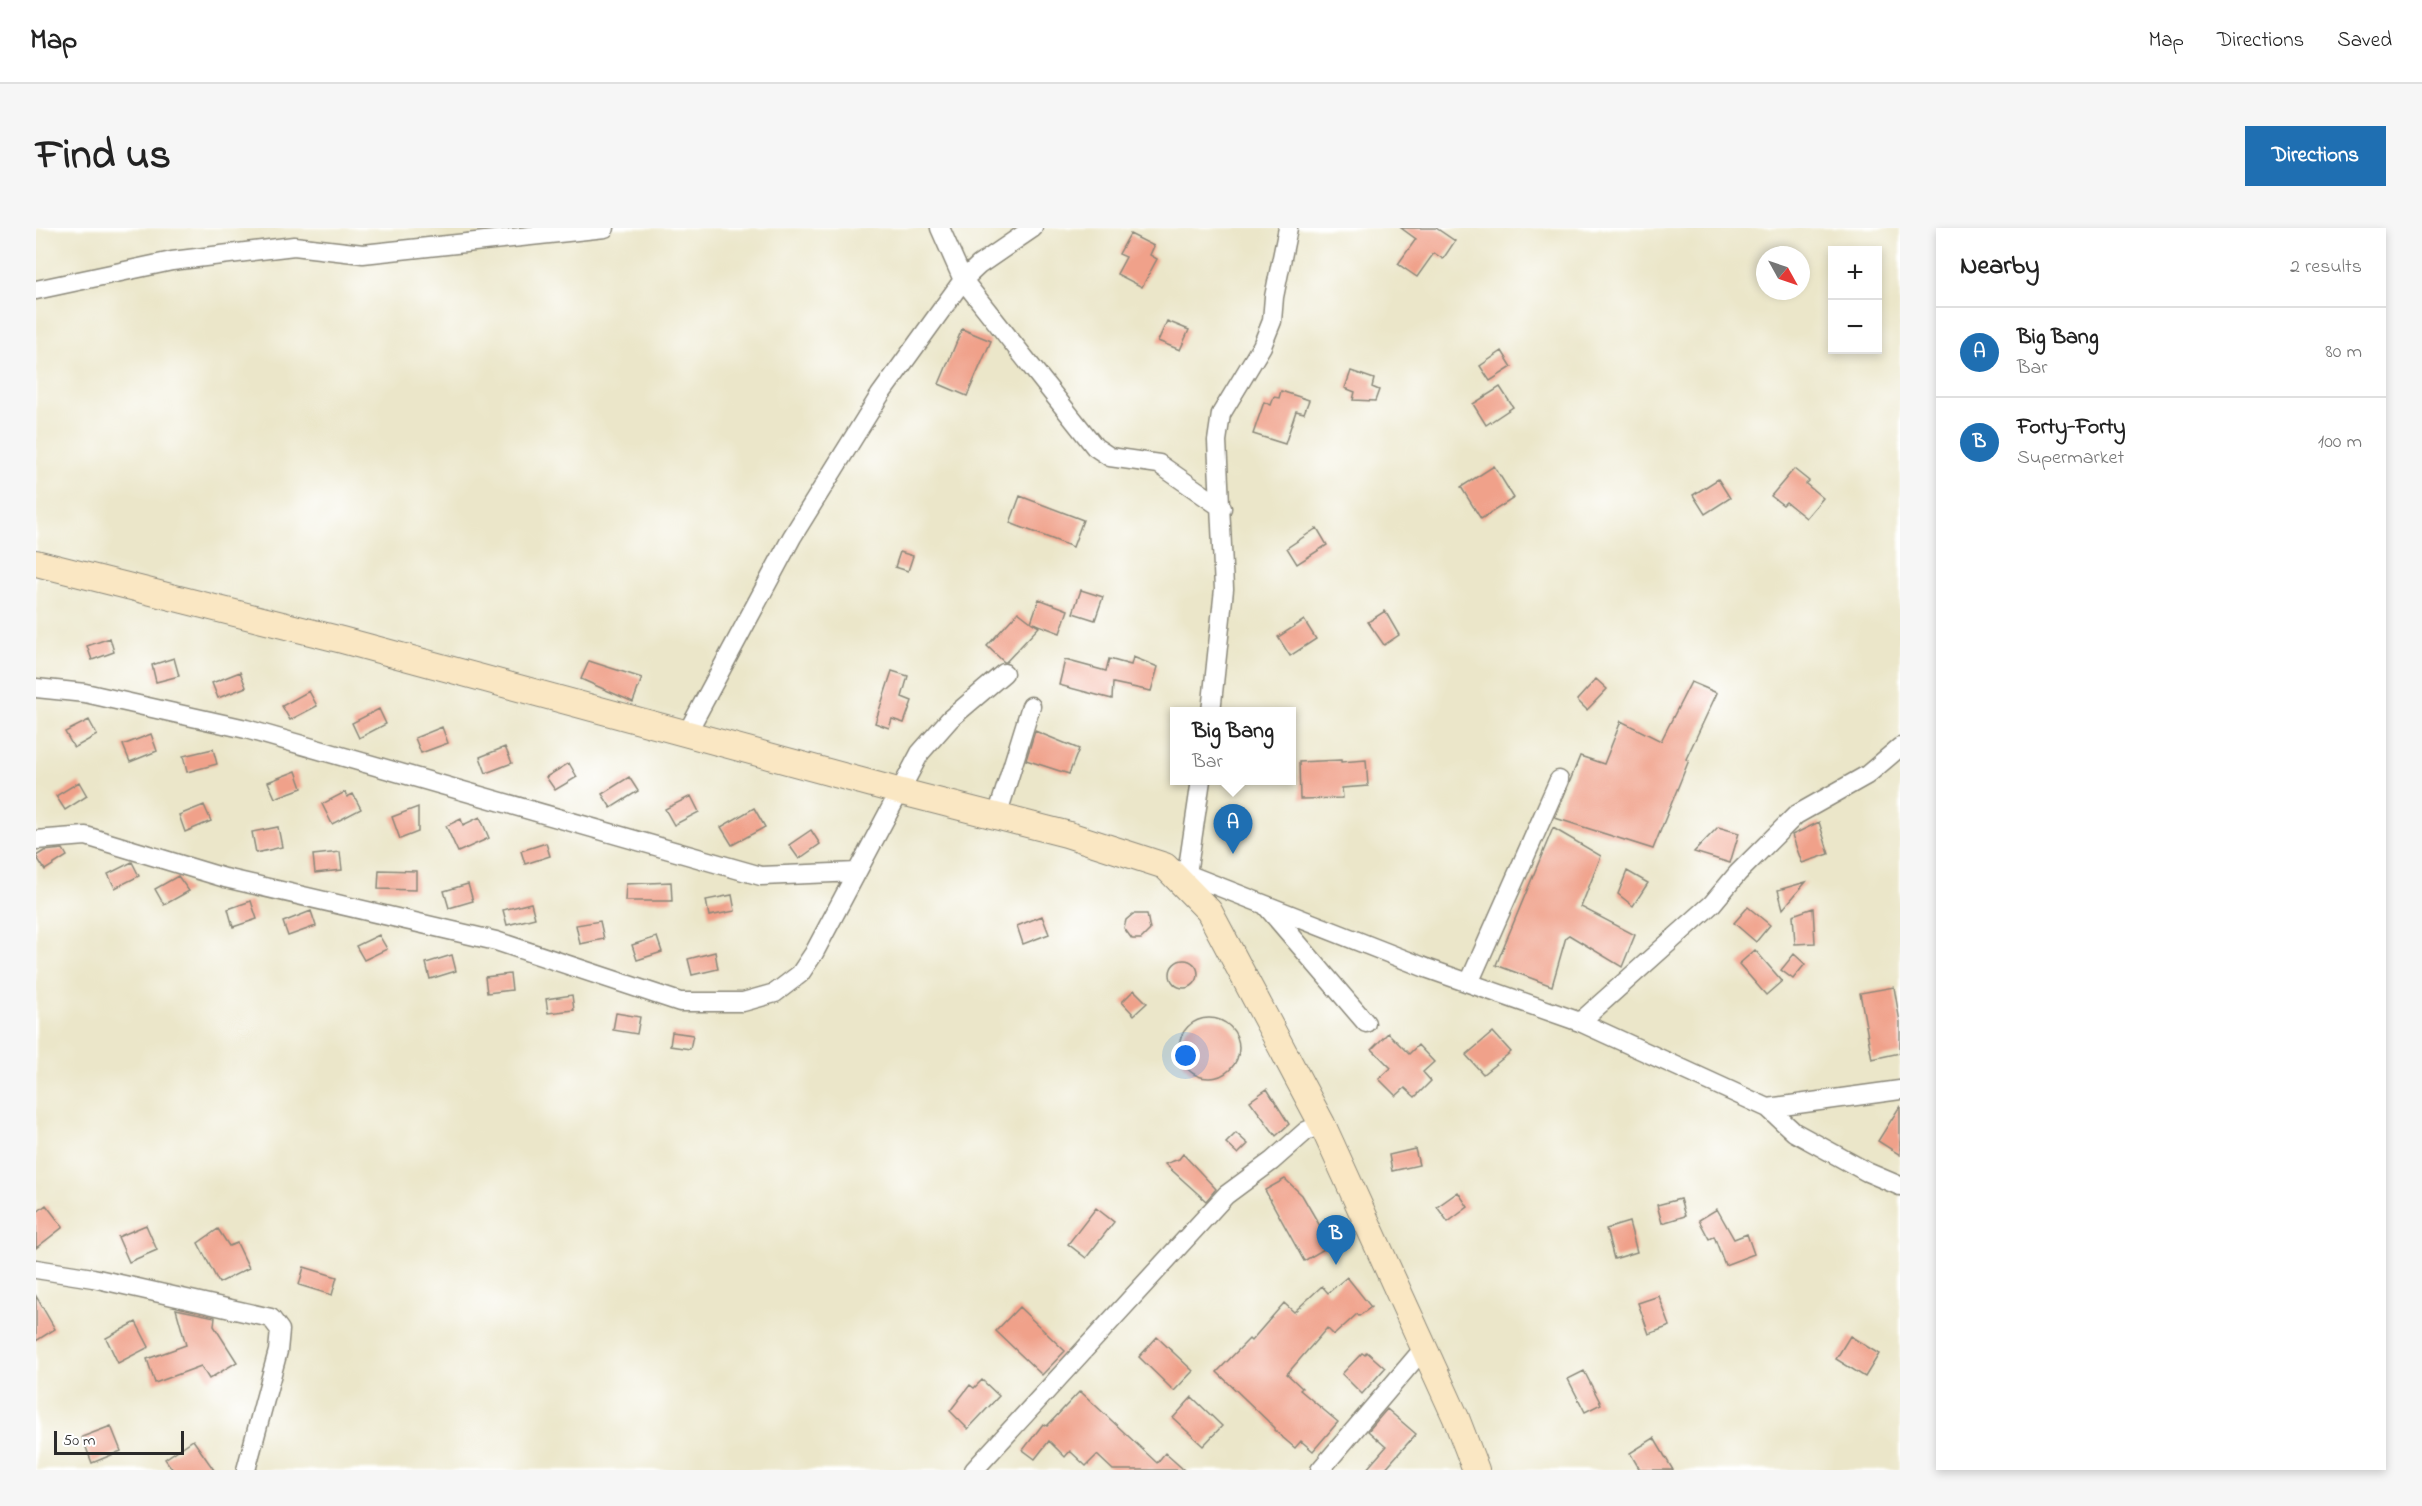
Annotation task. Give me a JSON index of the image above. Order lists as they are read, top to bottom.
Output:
{
  "scale_bar": "50 m",
  "north": "bottom right",
  "page": {
    "header": "Map",
    "nav": ["Map", "Directions", "Saved"],
    "title": "Find us",
    "buttons": "Directions",
    "heading": ["Nearby", "2 results"],
    "map_buttons": ["+", "−"],
    "list": [
      {
        "mark": "A",
        "name": "Big Bang",
        "note": "Bar",
        "value": "80 m"
      },
      {
        "mark": "B",
        "name": "Forty-Forty",
        "note": "Supermarket",
        "value": "100 m"
      }
    ],
    "popup": ["Big Bang", "Bar"],
    "pins": ["A", "B"],
    "scale": "50 m"
  }
}
